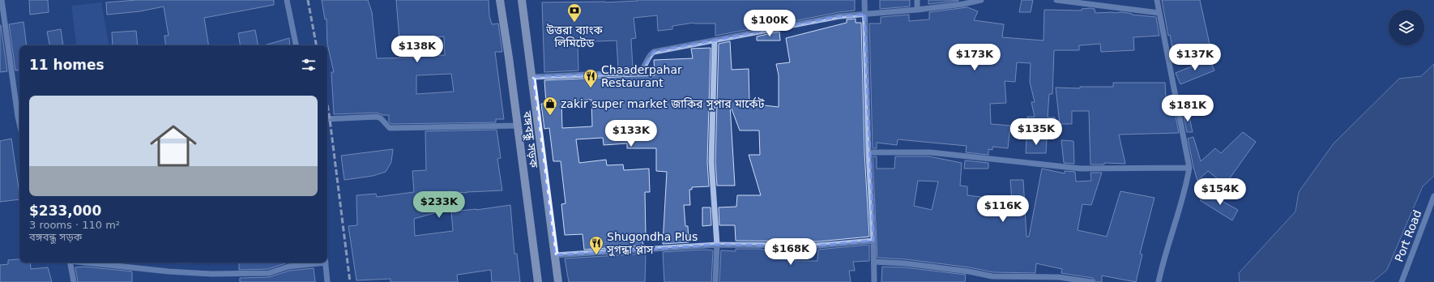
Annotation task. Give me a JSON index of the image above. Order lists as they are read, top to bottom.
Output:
{
  "streets": {
    "main road": ["বঙ্গবন্ধু সড়ক"],
    "street": ["Port Road"]
  },
  "places": {
    "bank": ["উত্তরা ব্যাংক লিমিটেড"],
    "restaurant": ["Chaaderpahar Restaurant", "Shugondha Plus সুগন্ধা প্লাস"],
    "shop": ["zakir super market জাকির সুপার মার্কেট"]
  },
  "page": {
    "price": [
      "$100K",
      "$138K",
      "$173K",
      "$137K",
      "$181K",
      "$135K",
      "$133K",
      "$154K",
      "$233K",
      "$116K",
      "$168K"
    ],
    "heading": "11 homes",
    "list": [
      {
        "name": "$233,000",
        "note": "3 rooms · 110 m² · বঙ্গবন্ধু সড়ক"
      }
    ]
  }
}
